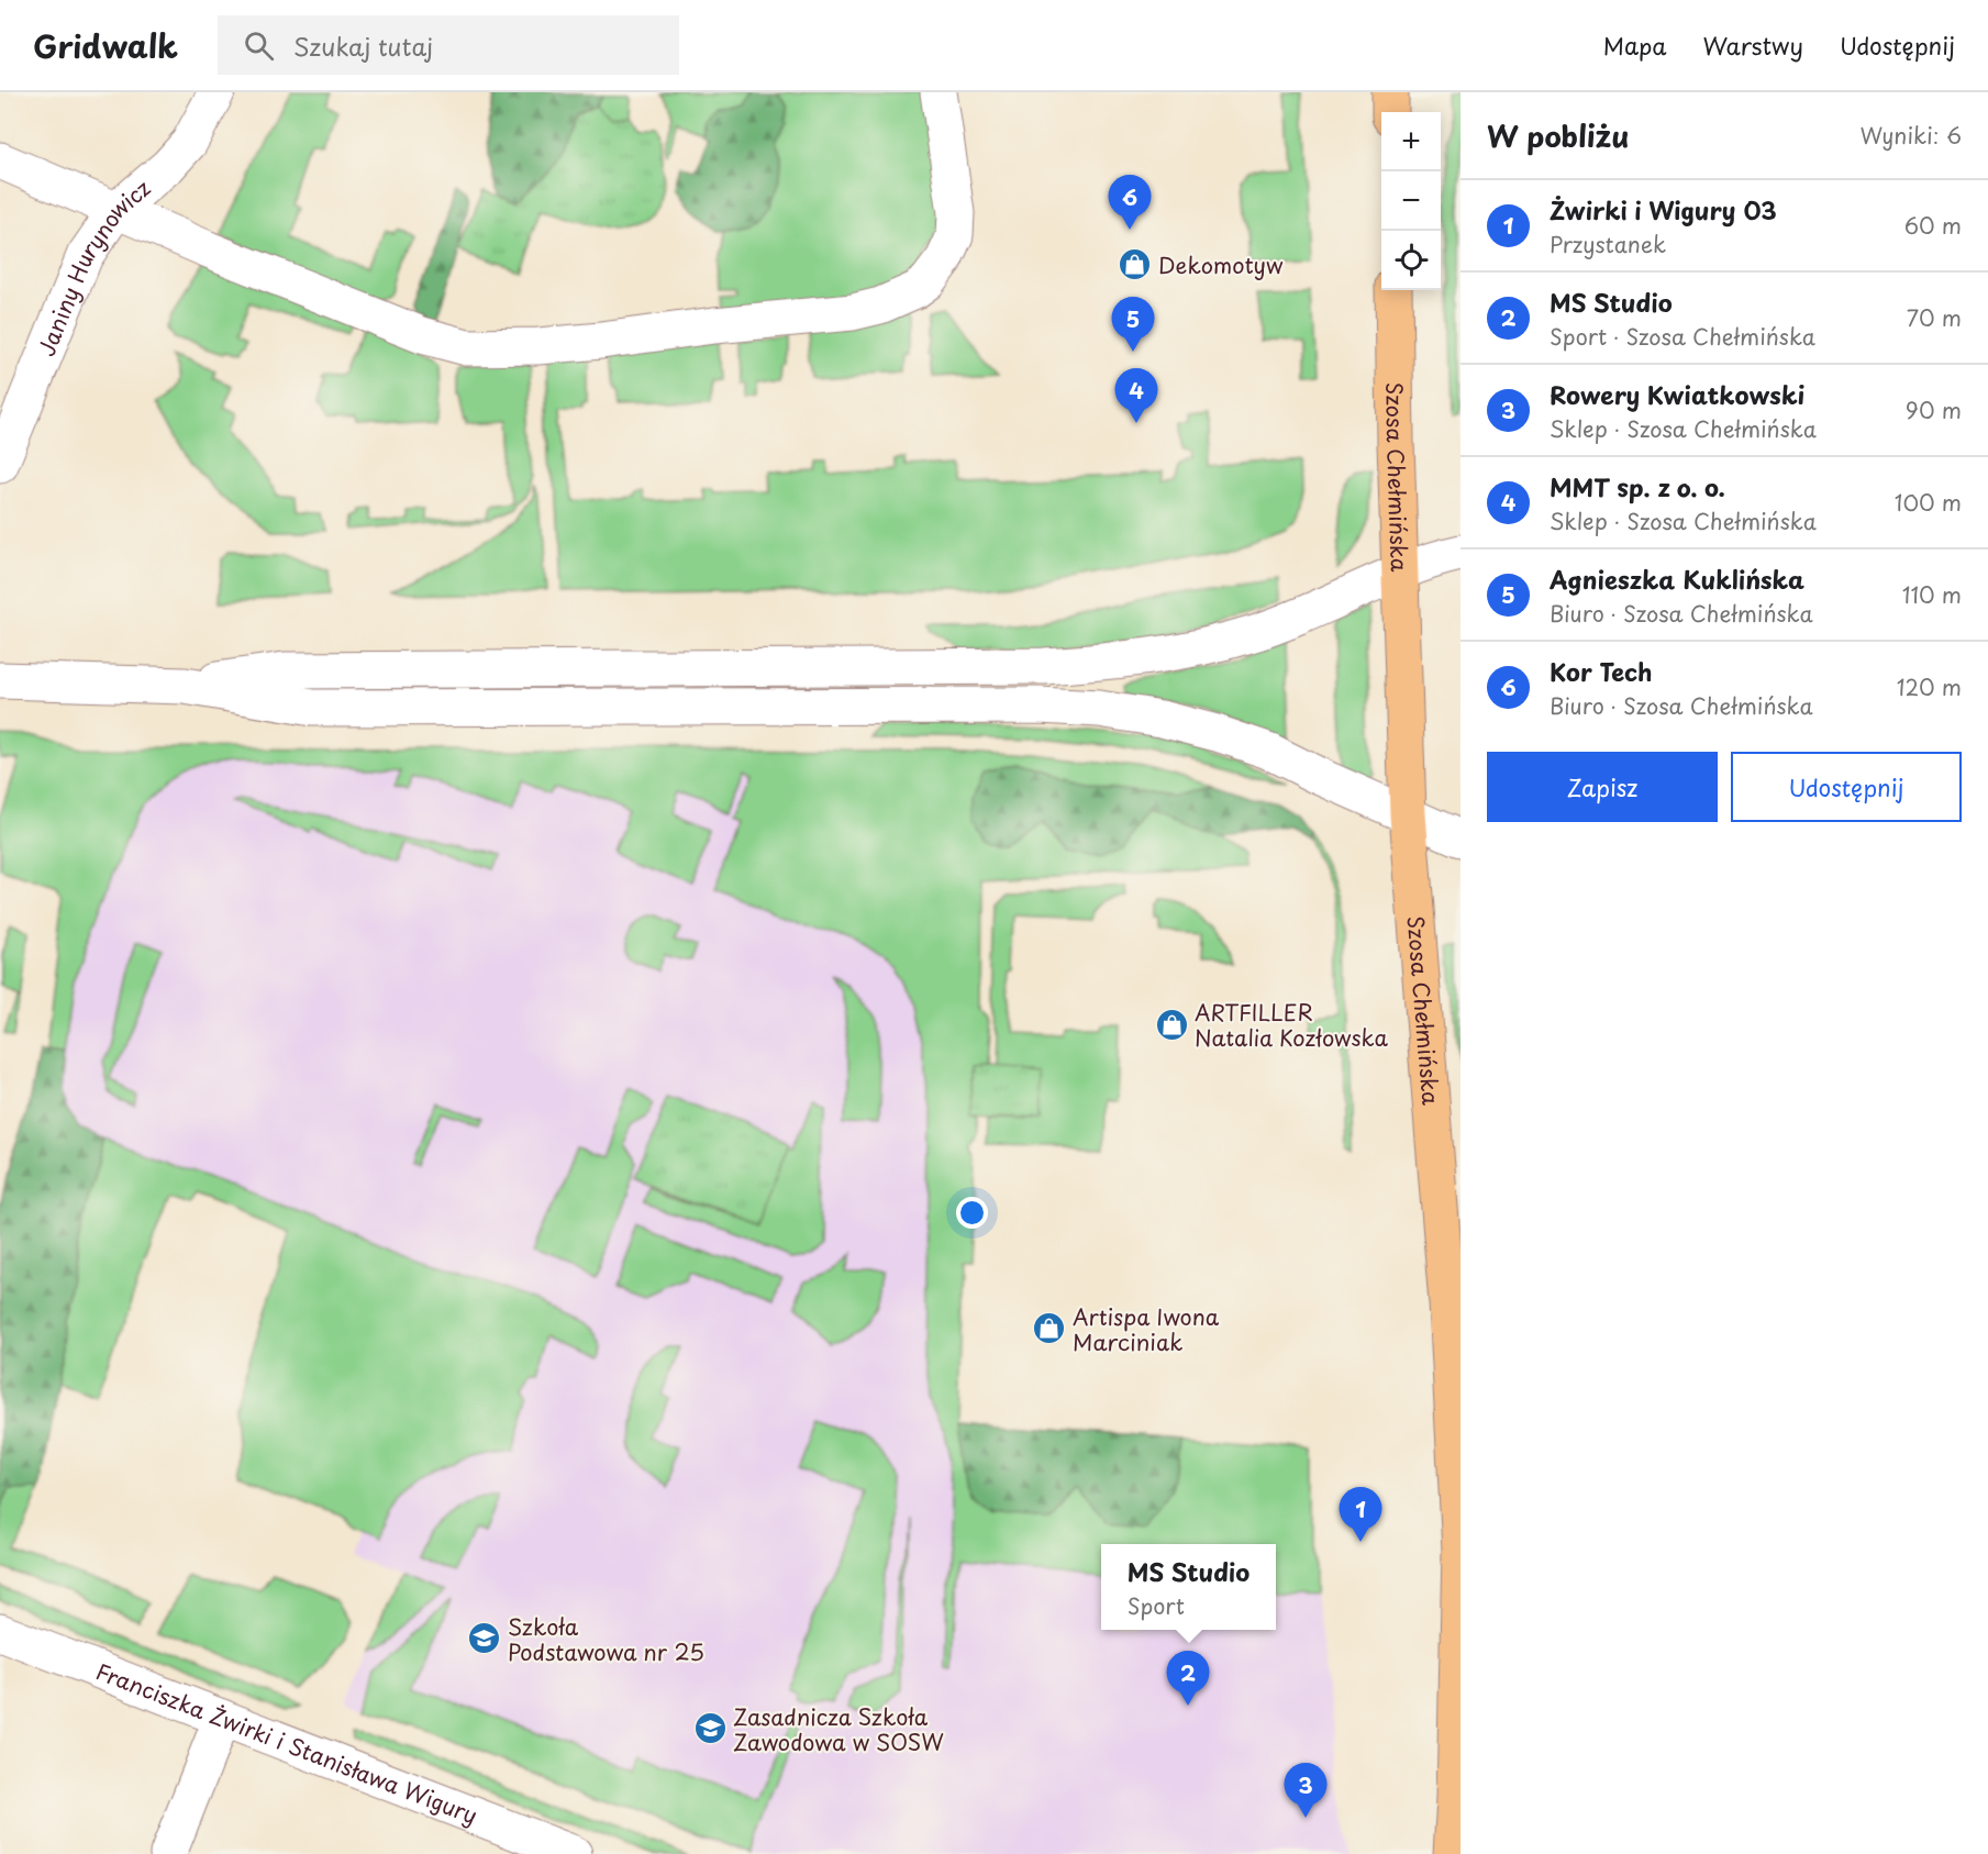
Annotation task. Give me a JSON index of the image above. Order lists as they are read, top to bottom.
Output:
{
  "streets": {
    "main road": ["Szosa Chełmińska"],
    "street": ["Janiny Hurynowicz", "Franciszka Żwirki i Stanisława Wigury"]
  },
  "places": {
    "shop": ["Dekomotyw", "ARTFILLER Natalia Kozłowska", "Artispa Iwona Marciniak"],
    "school or university": ["Szkoła Podstawowa nr 25", "Zasadnicza Szkoła Zawodowa w SOSW"]
  },
  "page": {
    "header": "Gridwalk",
    "search": "Szukaj tutaj",
    "nav": ["Mapa", "Warstwy", "Udostępnij"],
    "heading": ["W pobliżu", "Wyniki: 6"],
    "map_buttons": ["+", "−"],
    "pins": [
      "6",
      "5",
      "4",
      "1",
      "2",
      "3"
    ],
    "list": [
      {
        "mark": "1",
        "name": "Żwirki i Wigury 03",
        "note": "Przystanek",
        "value": "60 m"
      },
      {
        "mark": "2",
        "name": "MS Studio",
        "note": "Sport · Szosa Chełmińska",
        "value": "70 m"
      },
      {
        "mark": "3",
        "name": "Rowery Kwiatkowski",
        "note": "Sklep · Szosa Chełmińska",
        "value": "90 m"
      },
      {
        "mark": "4",
        "name": "MMT sp. z o. o.",
        "note": "Sklep · Szosa Chełmińska",
        "value": "100 m"
      },
      {
        "mark": "5",
        "name": "Agnieszka Kuklińska",
        "note": "Biuro · Szosa Chełmińska",
        "value": "110 m"
      },
      {
        "mark": "6",
        "name": "Kor Tech",
        "note": "Biuro · Szosa Chełmińska",
        "value": "120 m"
      }
    ],
    "buttons": ["Zapisz", "Udostępnij"],
    "popup": ["MS Studio", "Sport"]
  }
}
